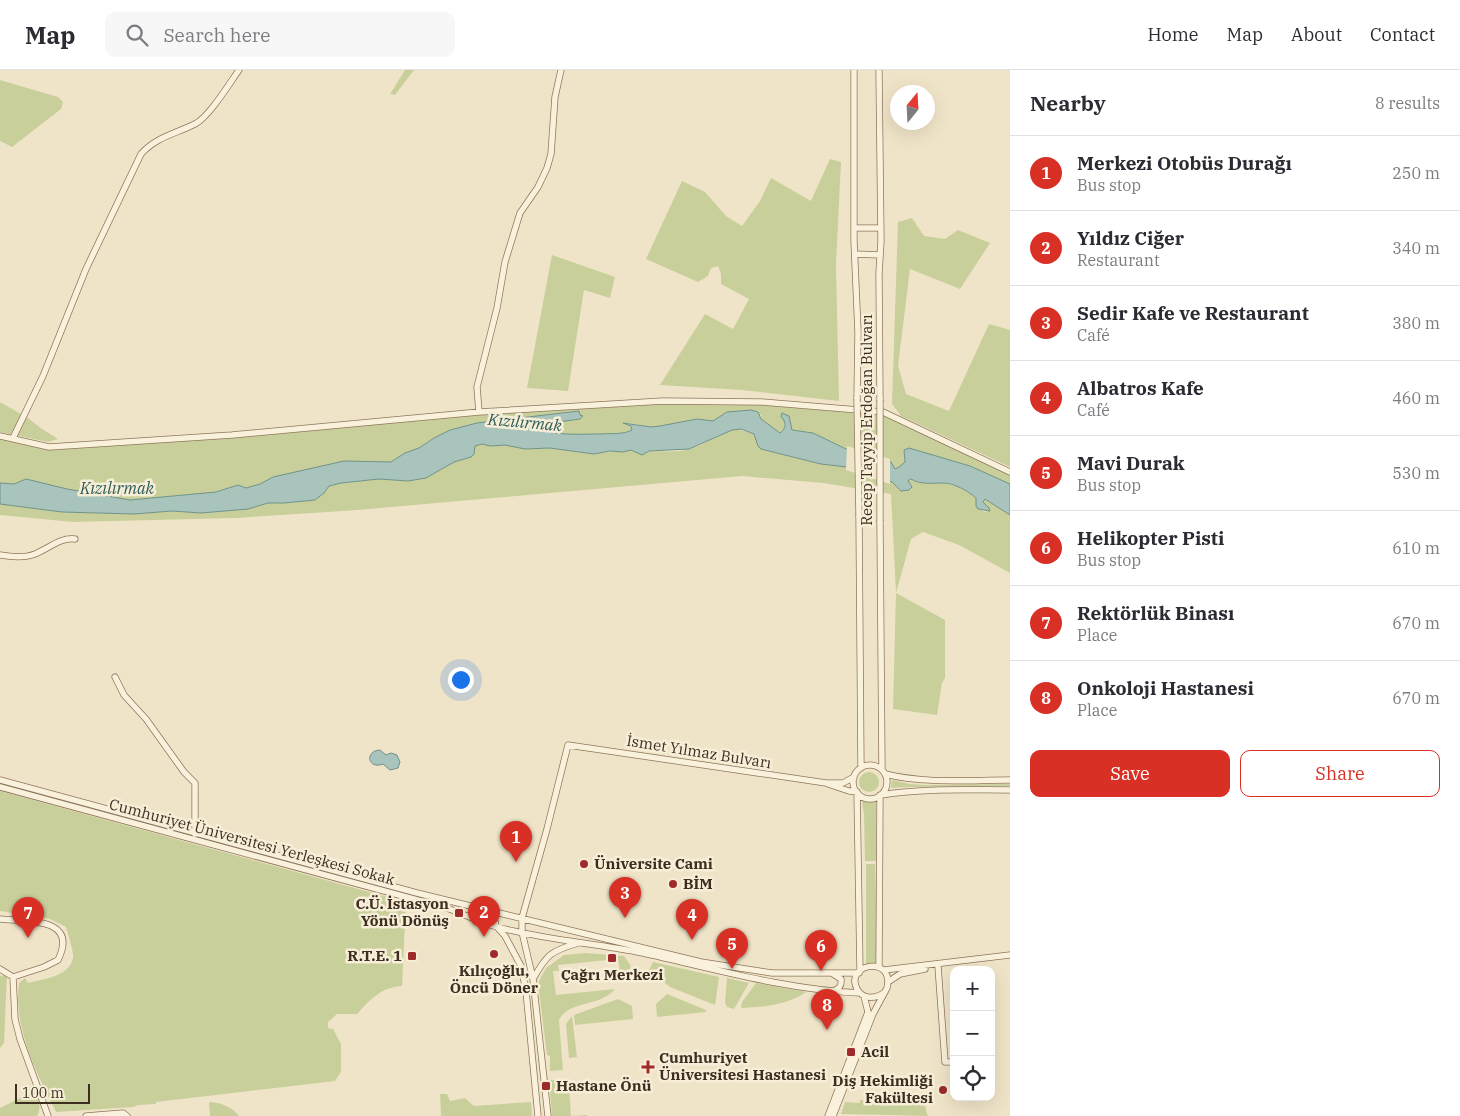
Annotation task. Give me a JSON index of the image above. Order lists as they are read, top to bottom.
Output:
{
  "streets": {
    "street": ["Recep Tayyip Erdoğan Bulvarı", "İsmet Yılmaz Bulvarı", "Cumhuriyet Üniversitesi Yerleşkesi Sokak"]
  },
  "crossings": [
    ["Recep Tayyip Erdoğan Bulvarı", "İsmet Yılmaz Bulvarı"],
    ["İsmet Yılmaz Bulvarı", "Cumhuriyet Üniversitesi Yerleşkesi Sokak"]
  ],
  "water": ["Kızılırmak"],
  "places": {
    "other": [
      "Üniversite Cami",
      "BİM",
      "Kılıçoğlu, Öncü Döner",
      "Diş Hekimliği Fakültesi"
    ],
    "transit": [
      "C.Ü. İstasyon Yönü Dönüş",
      "R.T.E. 1",
      "Çağrı Merkezi",
      "Acil",
      "Hastane Önü"
    ],
    "health": ["Cumhuriyet Üniversitesi Hastanesi"]
  },
  "scale_bar": "100 m",
  "north": "top",
  "page": {
    "header": "Map",
    "search": "Search here",
    "nav": [
      "Home",
      "Map",
      "About",
      "Contact"
    ],
    "heading": ["Nearby", "8 results"],
    "list": [
      {
        "mark": "1",
        "name": "Merkezi Otobüs Durağı",
        "note": "Bus stop",
        "value": "250 m"
      },
      {
        "mark": "2",
        "name": "Yıldız Ciğer",
        "note": "Restaurant",
        "value": "340 m"
      },
      {
        "mark": "3",
        "name": "Sedir Kafe ve Restaurant",
        "note": "Café",
        "value": "380 m"
      },
      {
        "mark": "4",
        "name": "Albatros Kafe",
        "note": "Café",
        "value": "460 m"
      },
      {
        "mark": "5",
        "name": "Mavi Durak",
        "note": "Bus stop",
        "value": "530 m"
      },
      {
        "mark": "6",
        "name": "Helikopter Pisti",
        "note": "Bus stop",
        "value": "610 m"
      },
      {
        "mark": "7",
        "name": "Rektörlük Binası",
        "note": "Place",
        "value": "670 m"
      },
      {
        "mark": "8",
        "name": "Onkoloji Hastanesi",
        "note": "Place",
        "value": "670 m"
      }
    ],
    "buttons": ["Save", "Share"],
    "pins": [
      "1",
      "3",
      "2",
      "7",
      "4",
      "5",
      "6",
      "8"
    ],
    "map_buttons": ["+", "−"],
    "scale": "100 m"
  }
}
